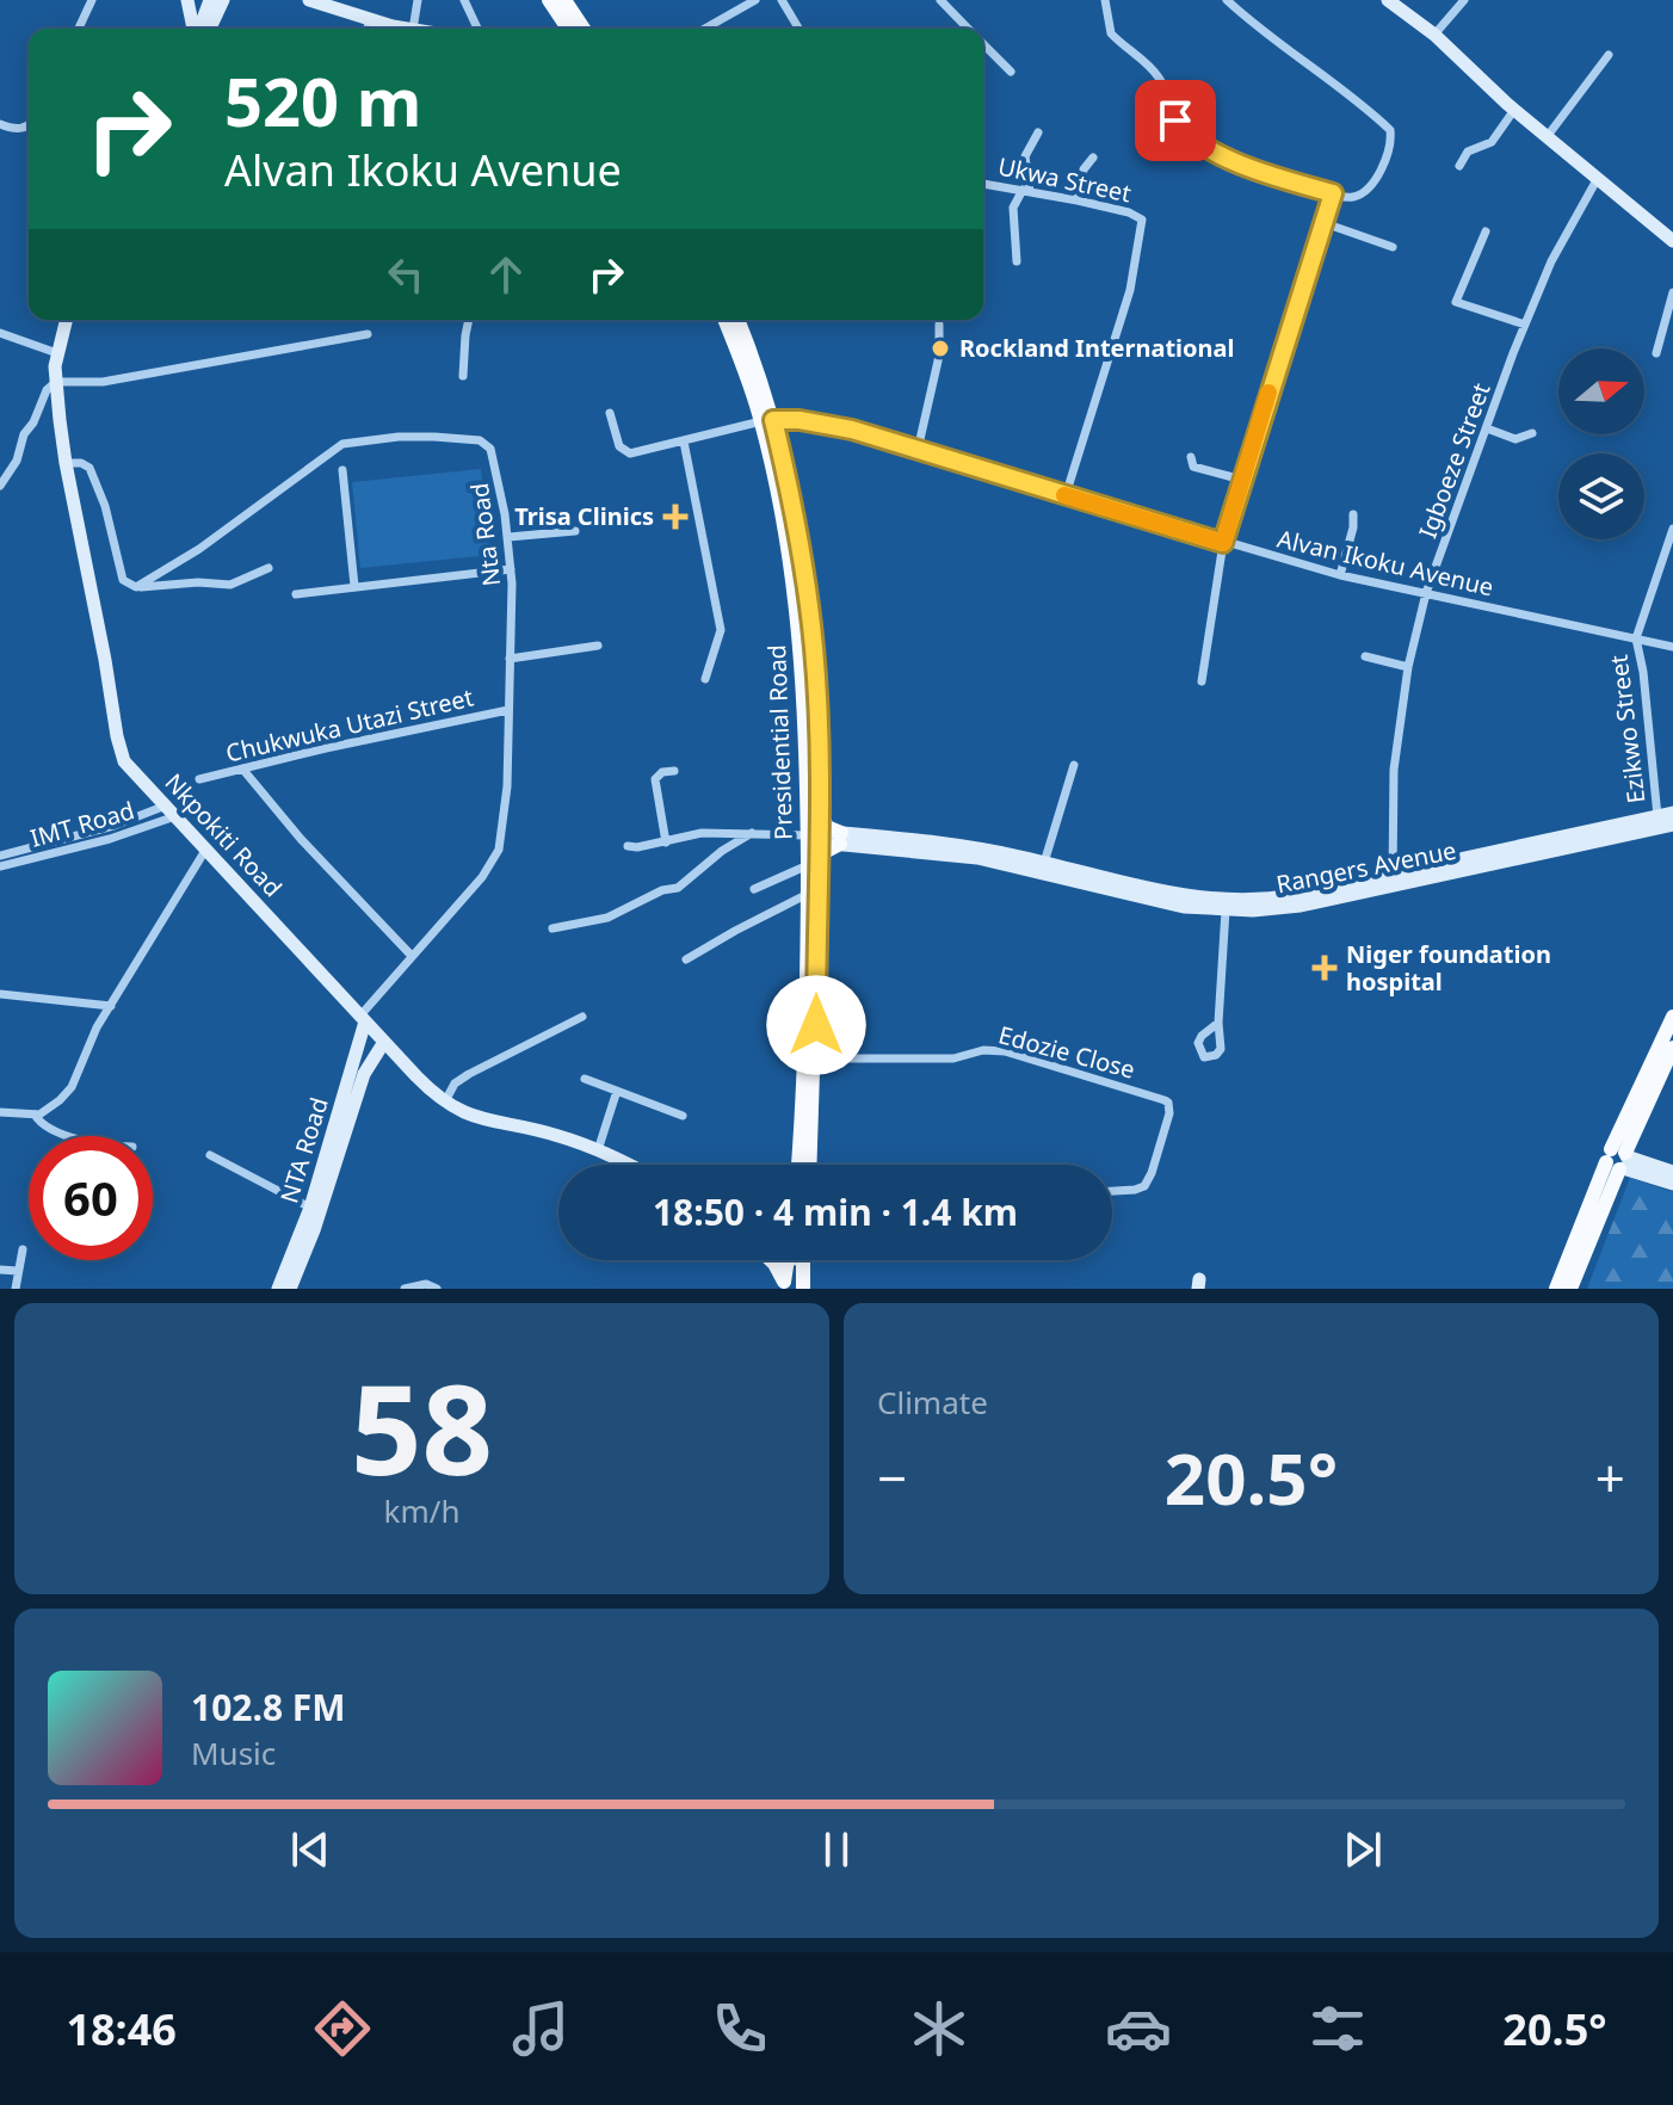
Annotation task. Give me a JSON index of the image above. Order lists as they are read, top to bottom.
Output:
{
  "streets": {
    "main road": [
      "Presidential Road",
      "Nkpokiti Road",
      "Rangers Avenue",
      "NTA Road"
    ],
    "street": [
      "Ukwa Street",
      "Igboeze Street",
      "Nta Road",
      "Alvan Ikoku Avenue",
      "Chukwuka Utazi Street",
      "Ezikwo Street",
      "IMT Road",
      "Edozie Close"
    ]
  },
  "crossings": [
    ["Ukwa Street", "Alvan Ikoku Avenue"],
    ["Igboeze Street", "Alvan Ikoku Avenue"],
    ["Igboeze Street", "Rangers Avenue"],
    ["Nta Road", "Chukwuka Utazi Street"],
    ["Nta Road", "Nkpokiti Road"],
    ["Nta Road", "NTA Road"],
    ["Alvan Ikoku Avenue", "Ezikwo Street"],
    ["Alvan Ikoku Avenue", "Presidential Road"],
    ["Ezikwo Street", "Rangers Avenue"],
    ["Presidential Road", "Edozie Close"],
    ["IMT Road", "Nkpokiti Road"],
    ["Nkpokiti Road", "NTA Road"]
  ],
  "places": {
    "other": ["Rockland International"],
    "health": ["Trisa Clinics", "Niger foundation hospital"]
  },
  "north": "right",
  "page": {
    "turn": ["520 m", "Alvan Ikoku Avenue"],
    "limit": "60",
    "trip": "18:50 · 4 min · 1.4 km",
    "tile": [
      ["58", "km/h"],
      "Climate"
    ],
    "heat": ["−", "20.5°", "+"],
    "song": ["102.8 FM", "Music"],
    "tabs": ["18:46", "20.5°"]
  }
}
